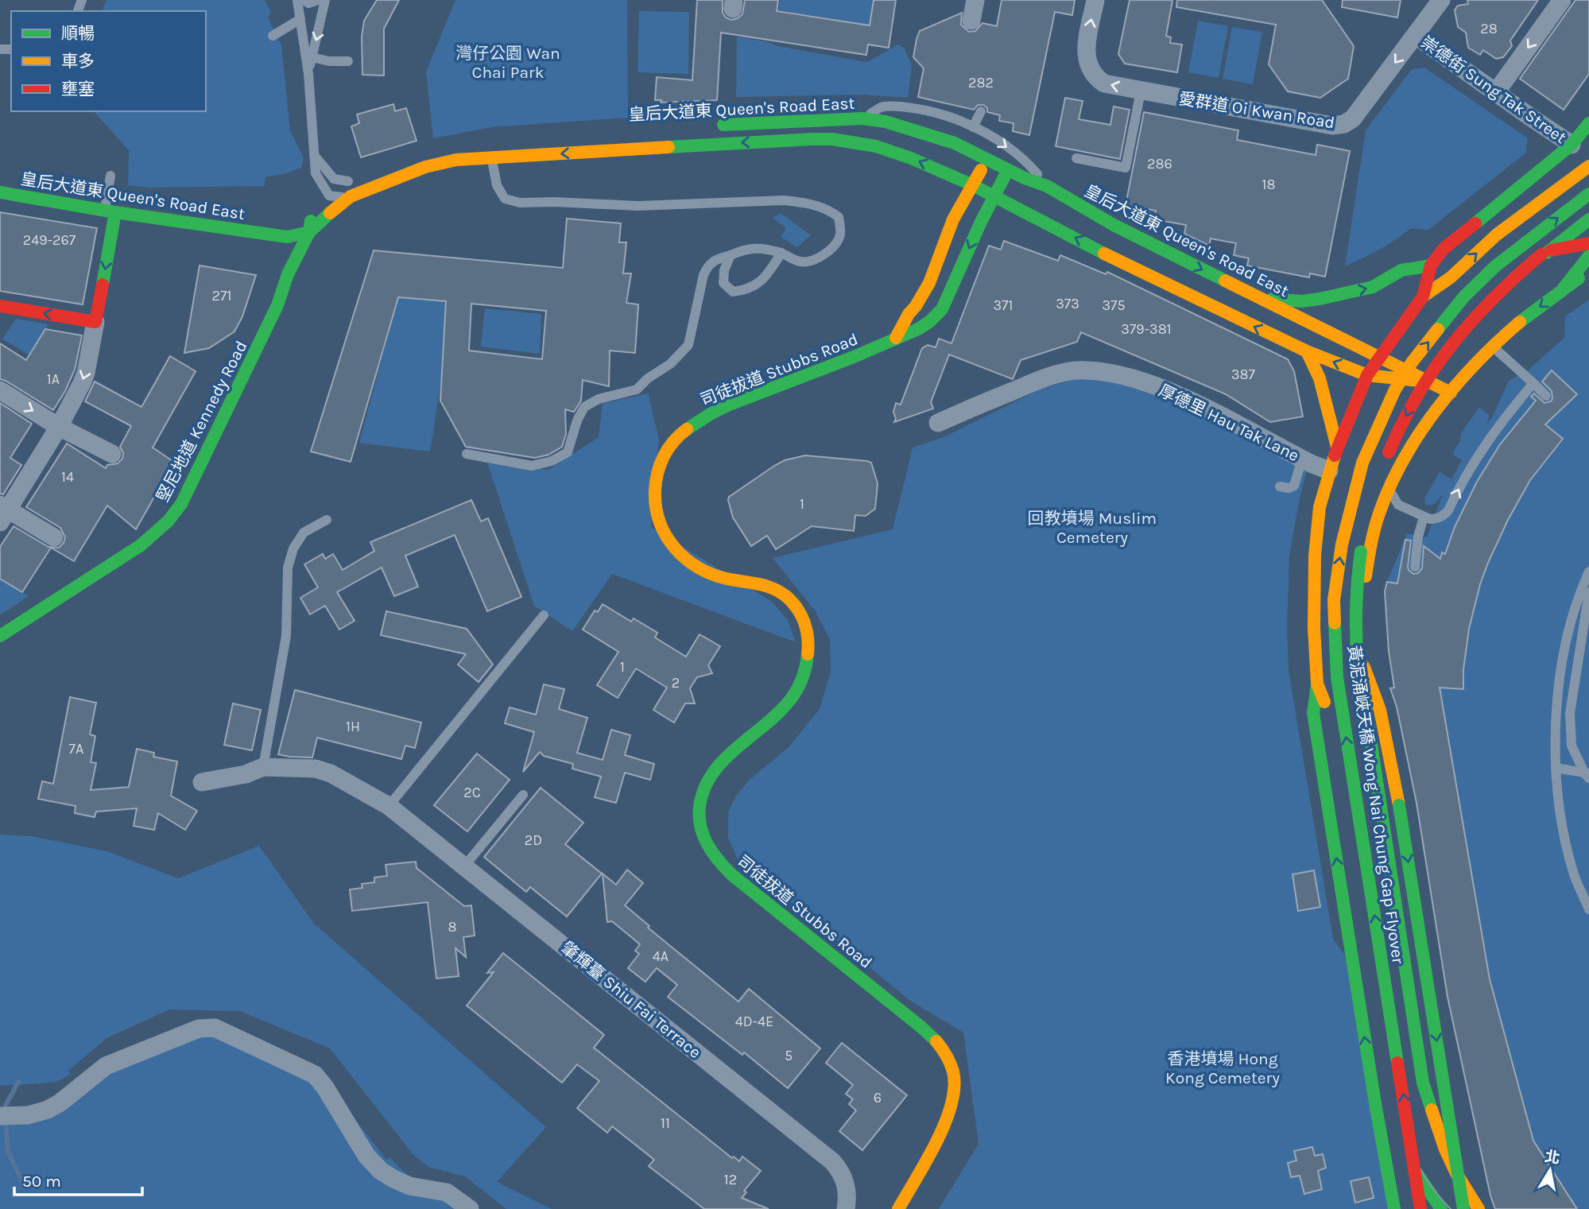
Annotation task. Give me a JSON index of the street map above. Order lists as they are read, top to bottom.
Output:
{
  "streets": {
    "main road": [
      "皇后大道東 Queen's Road East",
      "司徒拔道 Stubbs Road",
      "堅尼地道 Kennedy Road",
      "黃泥涌峽天橋 Wong Nai Chung Gap Flyover"
    ],
    "street": [
      "崇德街 Sung Tak Street",
      "愛群道 Oi Kwan Road",
      "厚德里 Hau Tak Lane",
      "肇輝臺 Shiu Fai Terrace"
    ]
  },
  "crossings": [
    ["崇德街 Sung Tak Street", "愛群道 Oi Kwan Road"],
    ["皇后大道東 Queen's Road East", "司徒拔道 Stubbs Road"],
    ["皇后大道東 Queen's Road East", "堅尼地道 Kennedy Road"]
  ],
  "parks": ["灣仔公園 Wan Chai Park", "回教墳場 Muslim Cemetery", "香港墳場 Hong Kong Cemetery"],
  "house_numbers": [
    "28",
    "282",
    "286",
    "18",
    "249-267",
    "271",
    "373",
    "371",
    "375",
    "379-381",
    "387",
    "1A",
    "14",
    "1",
    "1",
    "2",
    "1H",
    "7A",
    "2C",
    "2D",
    "8",
    "4A",
    "4D-4E",
    "5",
    "6",
    "11",
    "12"
  ],
  "legend": ["順暢", "車多", "壅塞"],
  "scale_bar": "50 m",
  "north": "top"
}
